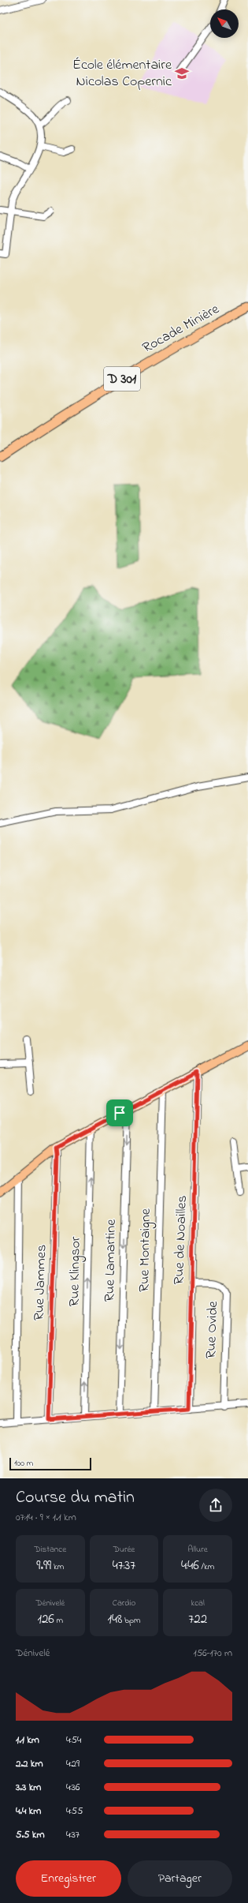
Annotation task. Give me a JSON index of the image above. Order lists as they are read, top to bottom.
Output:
{
  "streets": {
    "highway": ["Rocade Minière", "D 301"],
    "street": [
      "Rue de Noailles",
      "Rue Montaigne",
      "Rue Lamartine",
      "Rue Klingsor",
      "Rue Jammes",
      "Rue Ovide"
    ]
  },
  "crossings": [
    ["Rue de Noailles", "Rue Ovide"]
  ],
  "one_way": ["Rue Lamartine", "Rue Klingsor"],
  "places": {
    "school or university": ["École élémentaire Nicolas Copernic"]
  },
  "scale_bar": "100 m",
  "north": "top left",
  "page": {
    "scale": "100 m",
    "heading": ["Course du matin", "07:14 · 9 × 1.1 km"],
    "stats": [
      ["Distance", "9.99 km"],
      ["Durée", "47:37"],
      ["Allure", "4:46 /km"],
      ["Dénivelé", "126 m"],
      ["Cardio", "148 bpm"],
      ["kcal", "722"]
    ],
    "chart": ["Dénivelé", "156–170 m"],
    "list": [
      {
        "name": "1.1 km",
        "note": "4:54"
      },
      {
        "name": "2.2 km",
        "note": "4:29"
      },
      {
        "name": "3.3 km",
        "note": "4:36"
      },
      {
        "name": "4.4 km",
        "note": "4:55"
      },
      {
        "name": "5.5 km",
        "note": "4:37"
      }
    ],
    "buttons": ["Enregistrer", "Partager"]
  }
}
